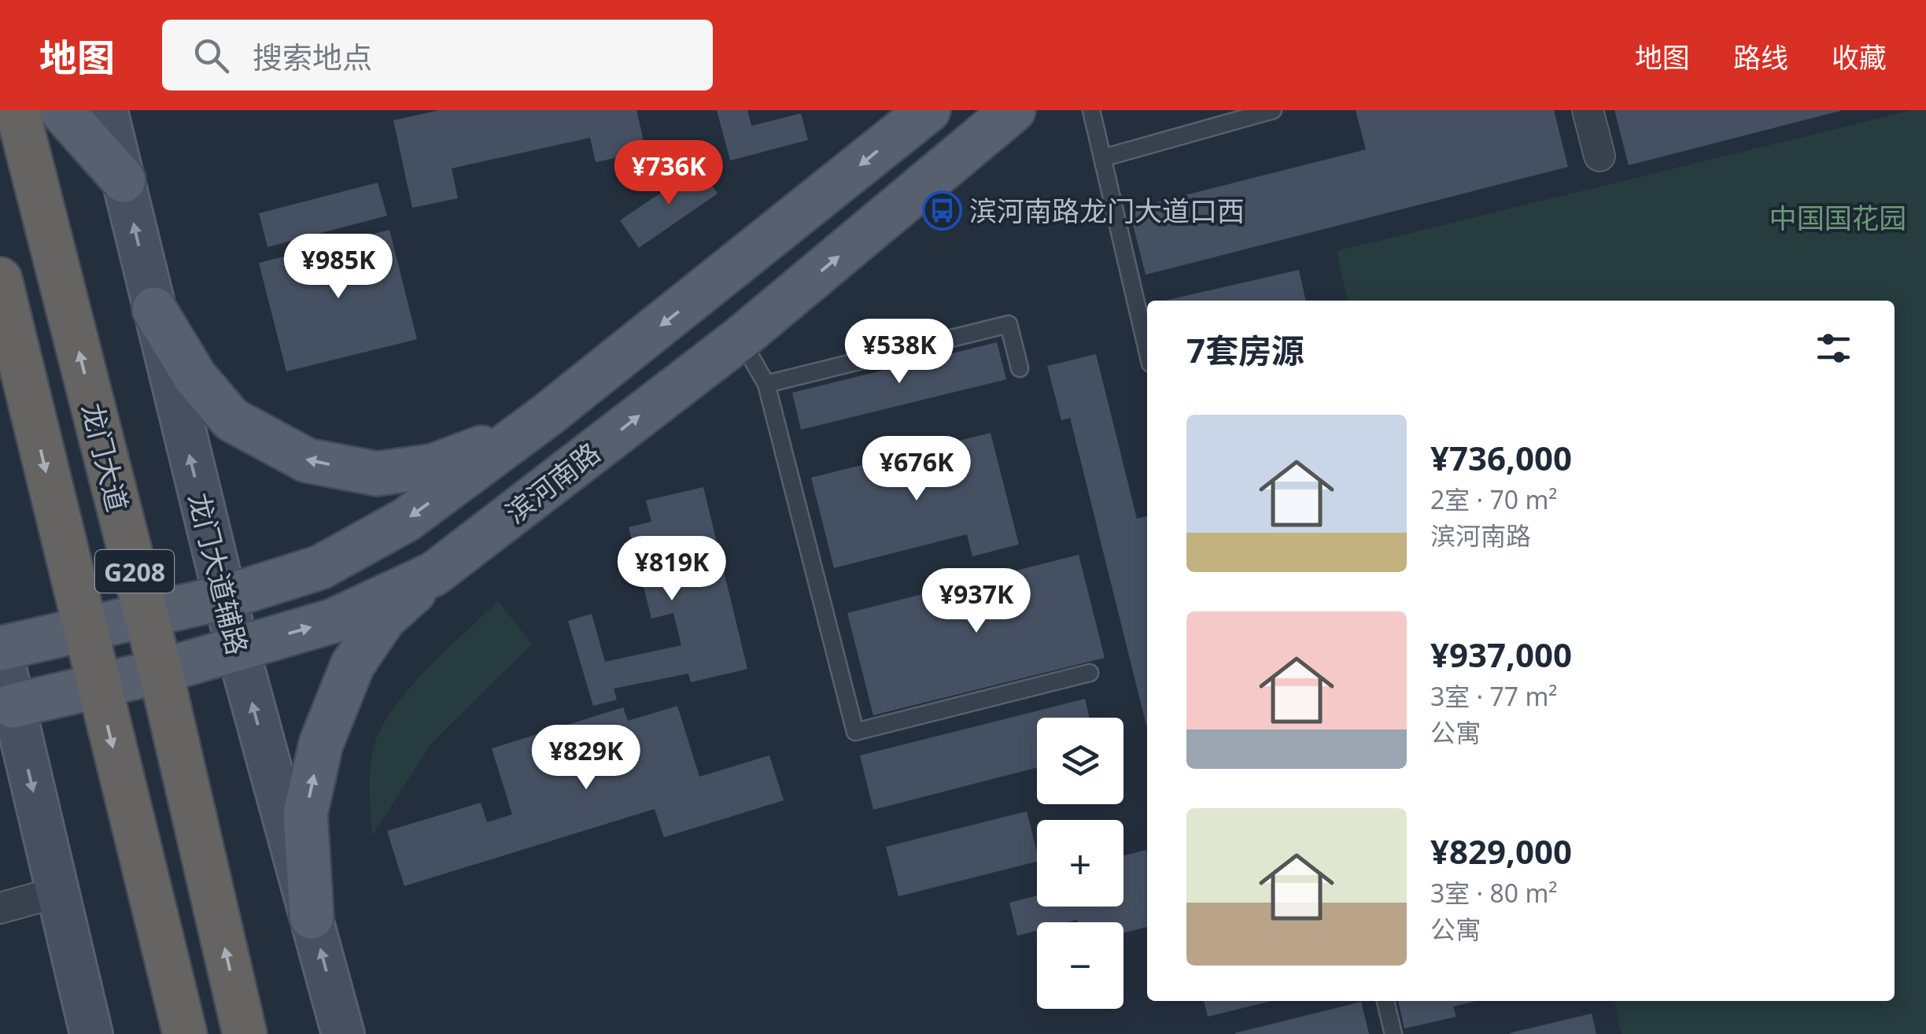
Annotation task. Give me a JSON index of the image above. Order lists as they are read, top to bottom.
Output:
{
  "streets": {
    "highway": ["龙门大道", "G208"],
    "main road": ["滨河南路", "龙门大道辅路"]
  },
  "crossings": [
    ["龙门大道", "滨河南路"],
    ["滨河南路", "G208"],
    ["滨河南路", "龙门大道辅路"]
  ],
  "parks": ["中国国花园"],
  "places": {
    "bus stop": ["滨河南路龙门大道口西"]
  },
  "page": {
    "header": "地图",
    "search": "搜索地点",
    "nav": ["地图", "路线", "收藏"],
    "price": [
      "¥736K",
      "¥985K",
      "¥538K",
      "¥676K",
      "¥819K",
      "¥937K",
      "¥829K"
    ],
    "heading": "7套房源",
    "list": [
      {
        "name": "¥736,000",
        "note": "2室 · 70 m² · 滨河南路"
      },
      {
        "name": "¥937,000",
        "note": "3室 · 77 m² · 公寓"
      },
      {
        "name": "¥829,000",
        "note": "3室 · 80 m² · 公寓"
      }
    ],
    "map_buttons": ["+", "−"]
  }
}
